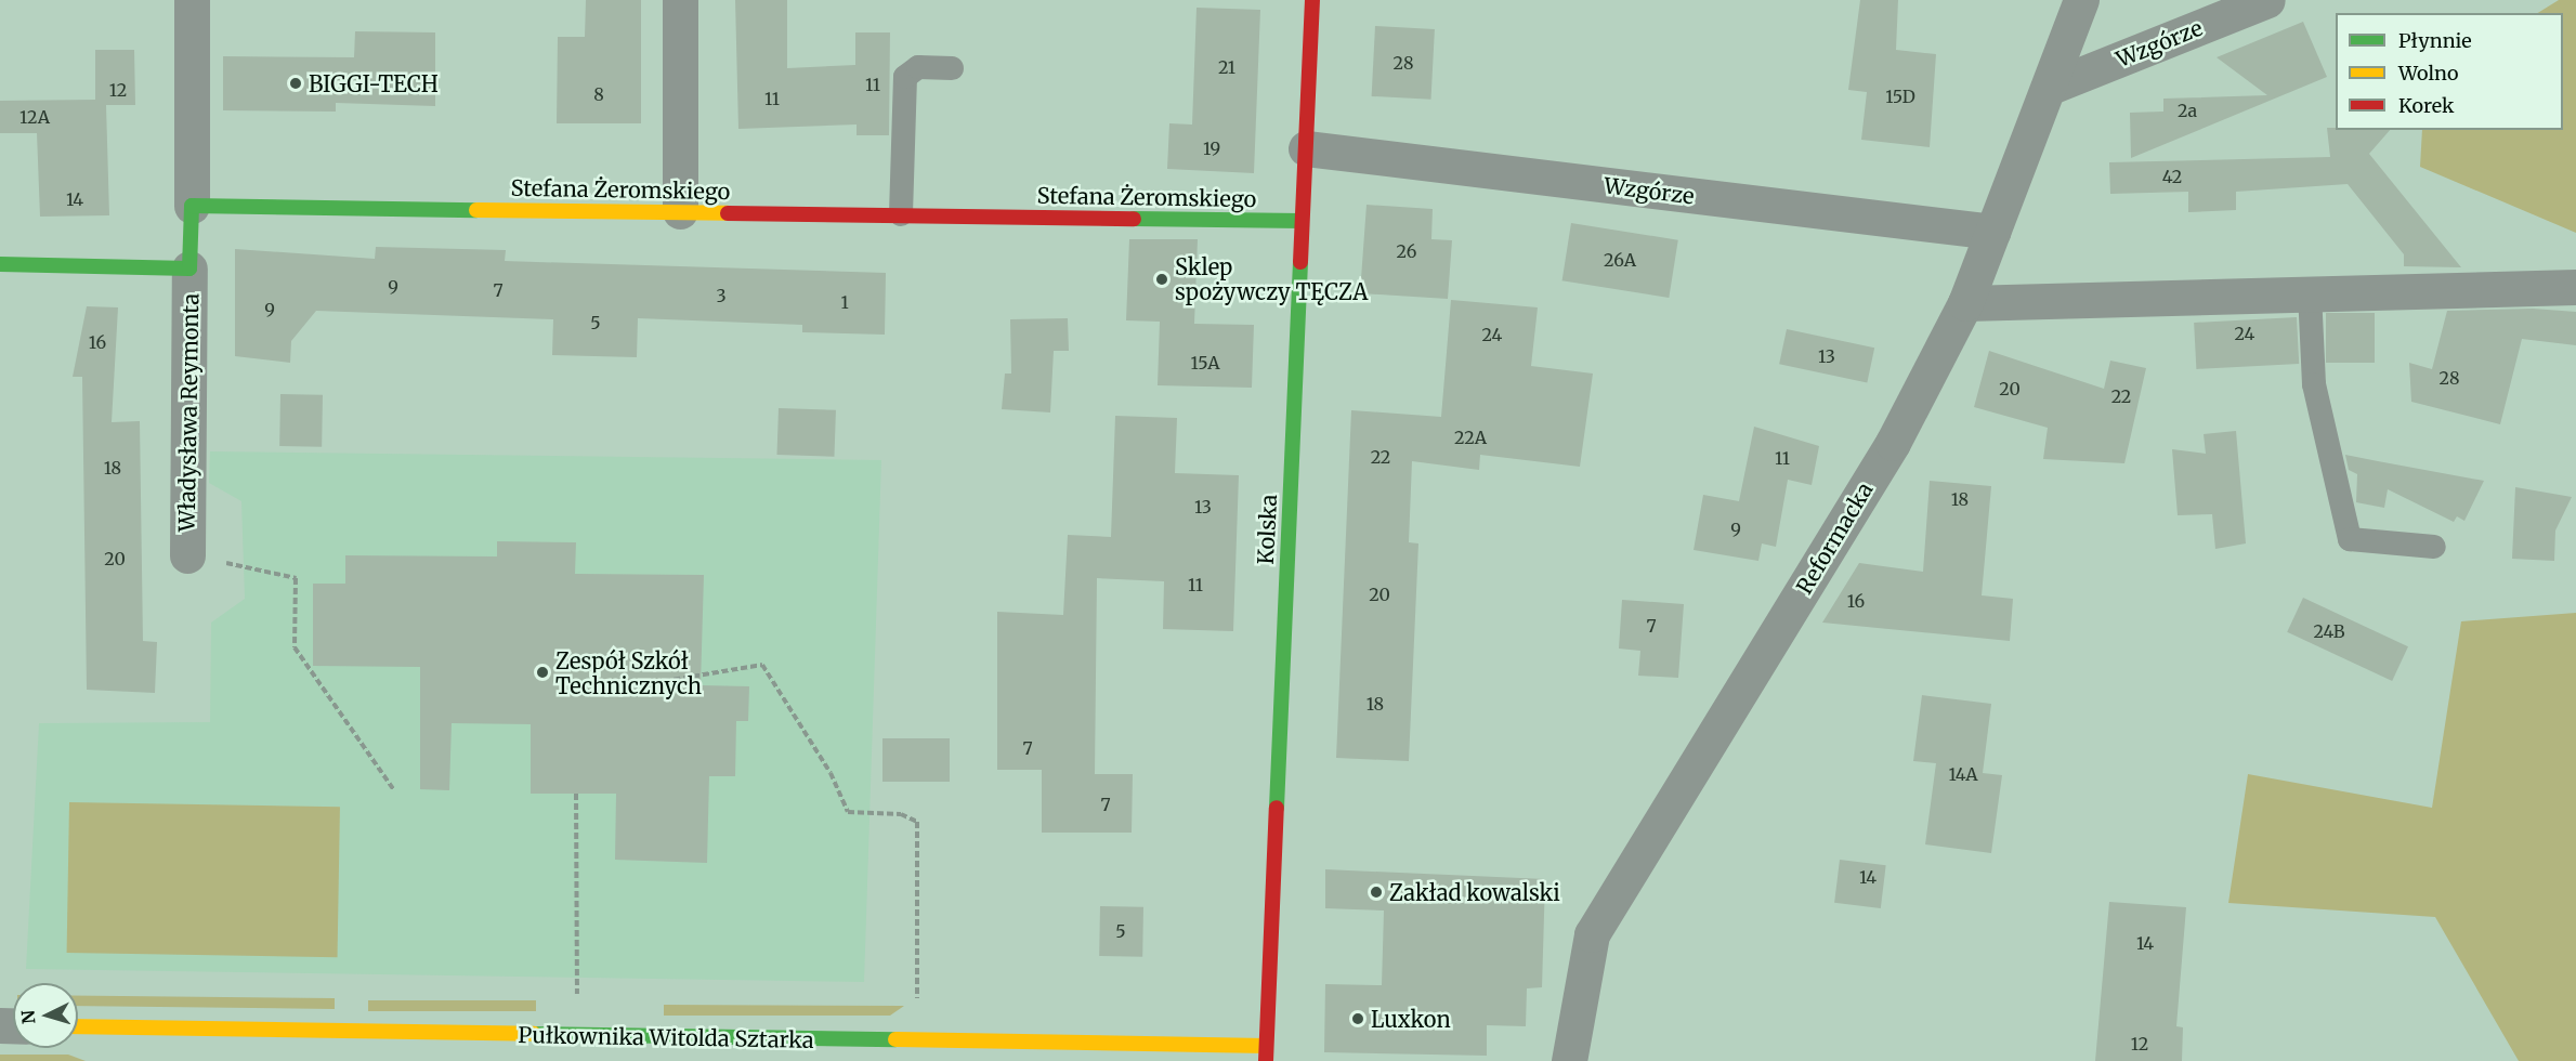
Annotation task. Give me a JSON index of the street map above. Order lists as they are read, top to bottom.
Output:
{
  "streets": {
    "street": [
      "Wzgórze",
      "Stefana Żeromskiego",
      "Władysława Reymonta",
      "Kolska",
      "Reformacka",
      "Pułkownika Witolda Sztarka"
    ]
  },
  "crossings": [
    ["Wzgórze", "Kolska"],
    ["Wzgórze", "Reformacka"],
    ["Stefana Żeromskiego", "Kolska"],
    ["Kolska", "Pułkownika Witolda Sztarka"]
  ],
  "places": [
    "BIGGI-TECH",
    "Sklep spożywczy TĘCZA",
    "Zespół Szkół Technicznych",
    "Zakład kowalski",
    "Luxkon"
  ],
  "house_numbers": [
    "28",
    "21",
    "11",
    "12",
    "8",
    "15D",
    "11",
    "2a",
    "12A",
    "19",
    "42",
    "14",
    "26",
    "26A",
    "9",
    "7",
    "3",
    "1",
    "9",
    "5",
    "24",
    "24",
    "16",
    "13",
    "15A",
    "28",
    "20",
    "22",
    "22A",
    "22",
    "11",
    "18",
    "18",
    "13",
    "9",
    "20",
    "11",
    "20",
    "16",
    "7",
    "24B",
    "18",
    "7",
    "14A",
    "7",
    "14",
    "5",
    "14",
    "12"
  ],
  "legend": ["Płynnie", "Wolno", "Korek"],
  "north": "left"
}
